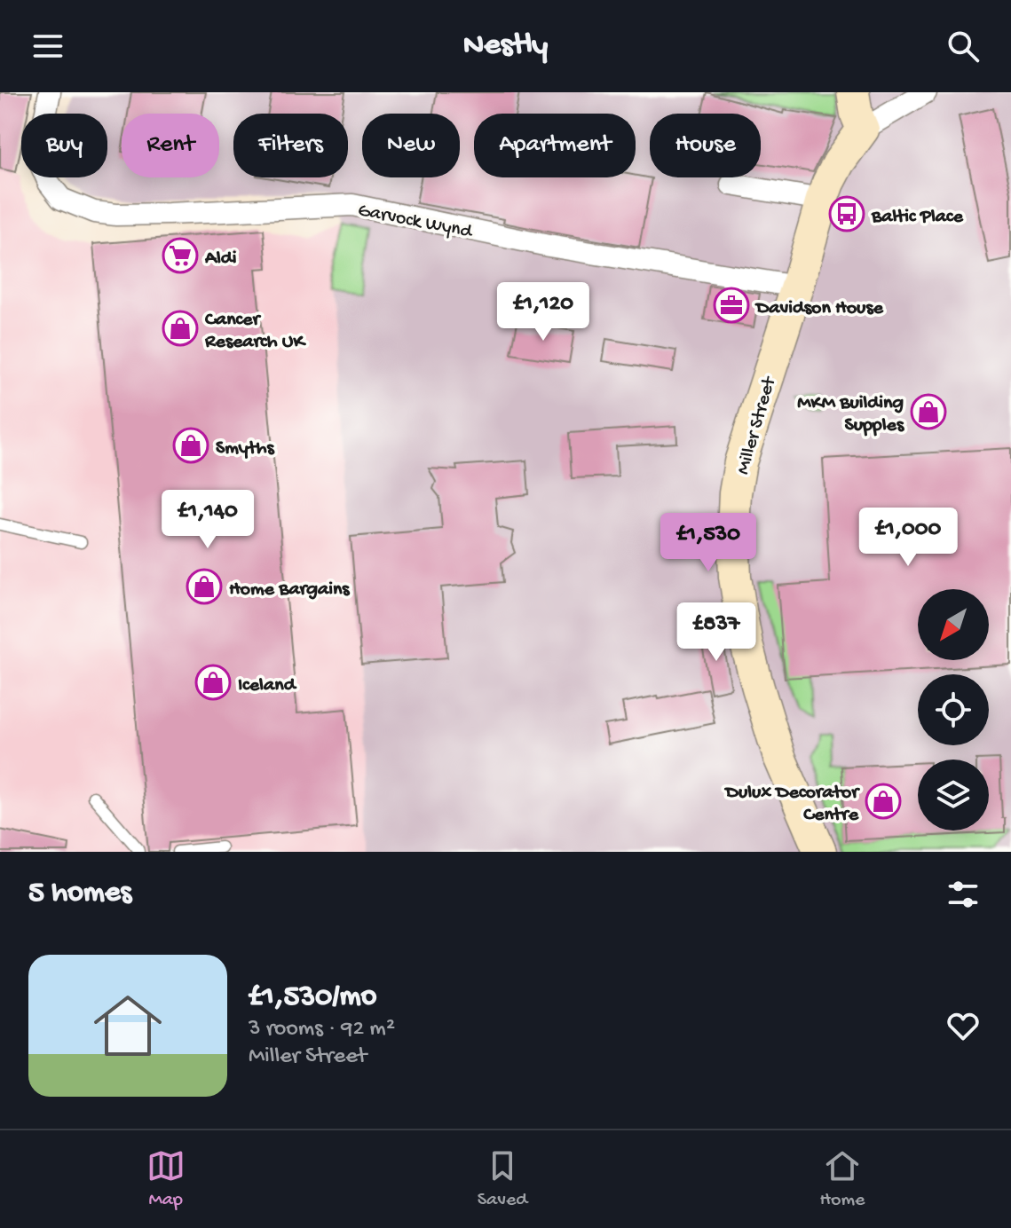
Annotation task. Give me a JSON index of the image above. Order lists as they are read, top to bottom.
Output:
{
  "streets": {
    "street": ["Garvock Wynd", "Miller Street"]
  },
  "crossings": [
    ["Garvock Wynd", "Miller Street"]
  ],
  "places": {
    "bus stop": ["Baltic Place"],
    "supermarket": ["Aldi"],
    "office": ["Davidson House"],
    "shop": [
      "Cancer Research UK",
      "MKM Building Supples",
      "Smyths",
      "Home Bargains",
      "Iceland",
      "Dulux Decorator Centre"
    ]
  },
  "north": "bottom left",
  "page": {
    "header": "Nestly",
    "chip": [
      "Buy",
      "Rent",
      "Filters",
      "New",
      "Apartment",
      "House"
    ],
    "price": [
      "£1,120",
      "£1,140",
      "£1,000",
      "£1,530",
      "£837"
    ],
    "heading": "5 homes",
    "list": [
      {
        "name": "£1,530/mo",
        "note": "3 rooms · 92 m² · Miller Street"
      }
    ],
    "tabs": ["Map", "Saved", "Home"]
  }
}
